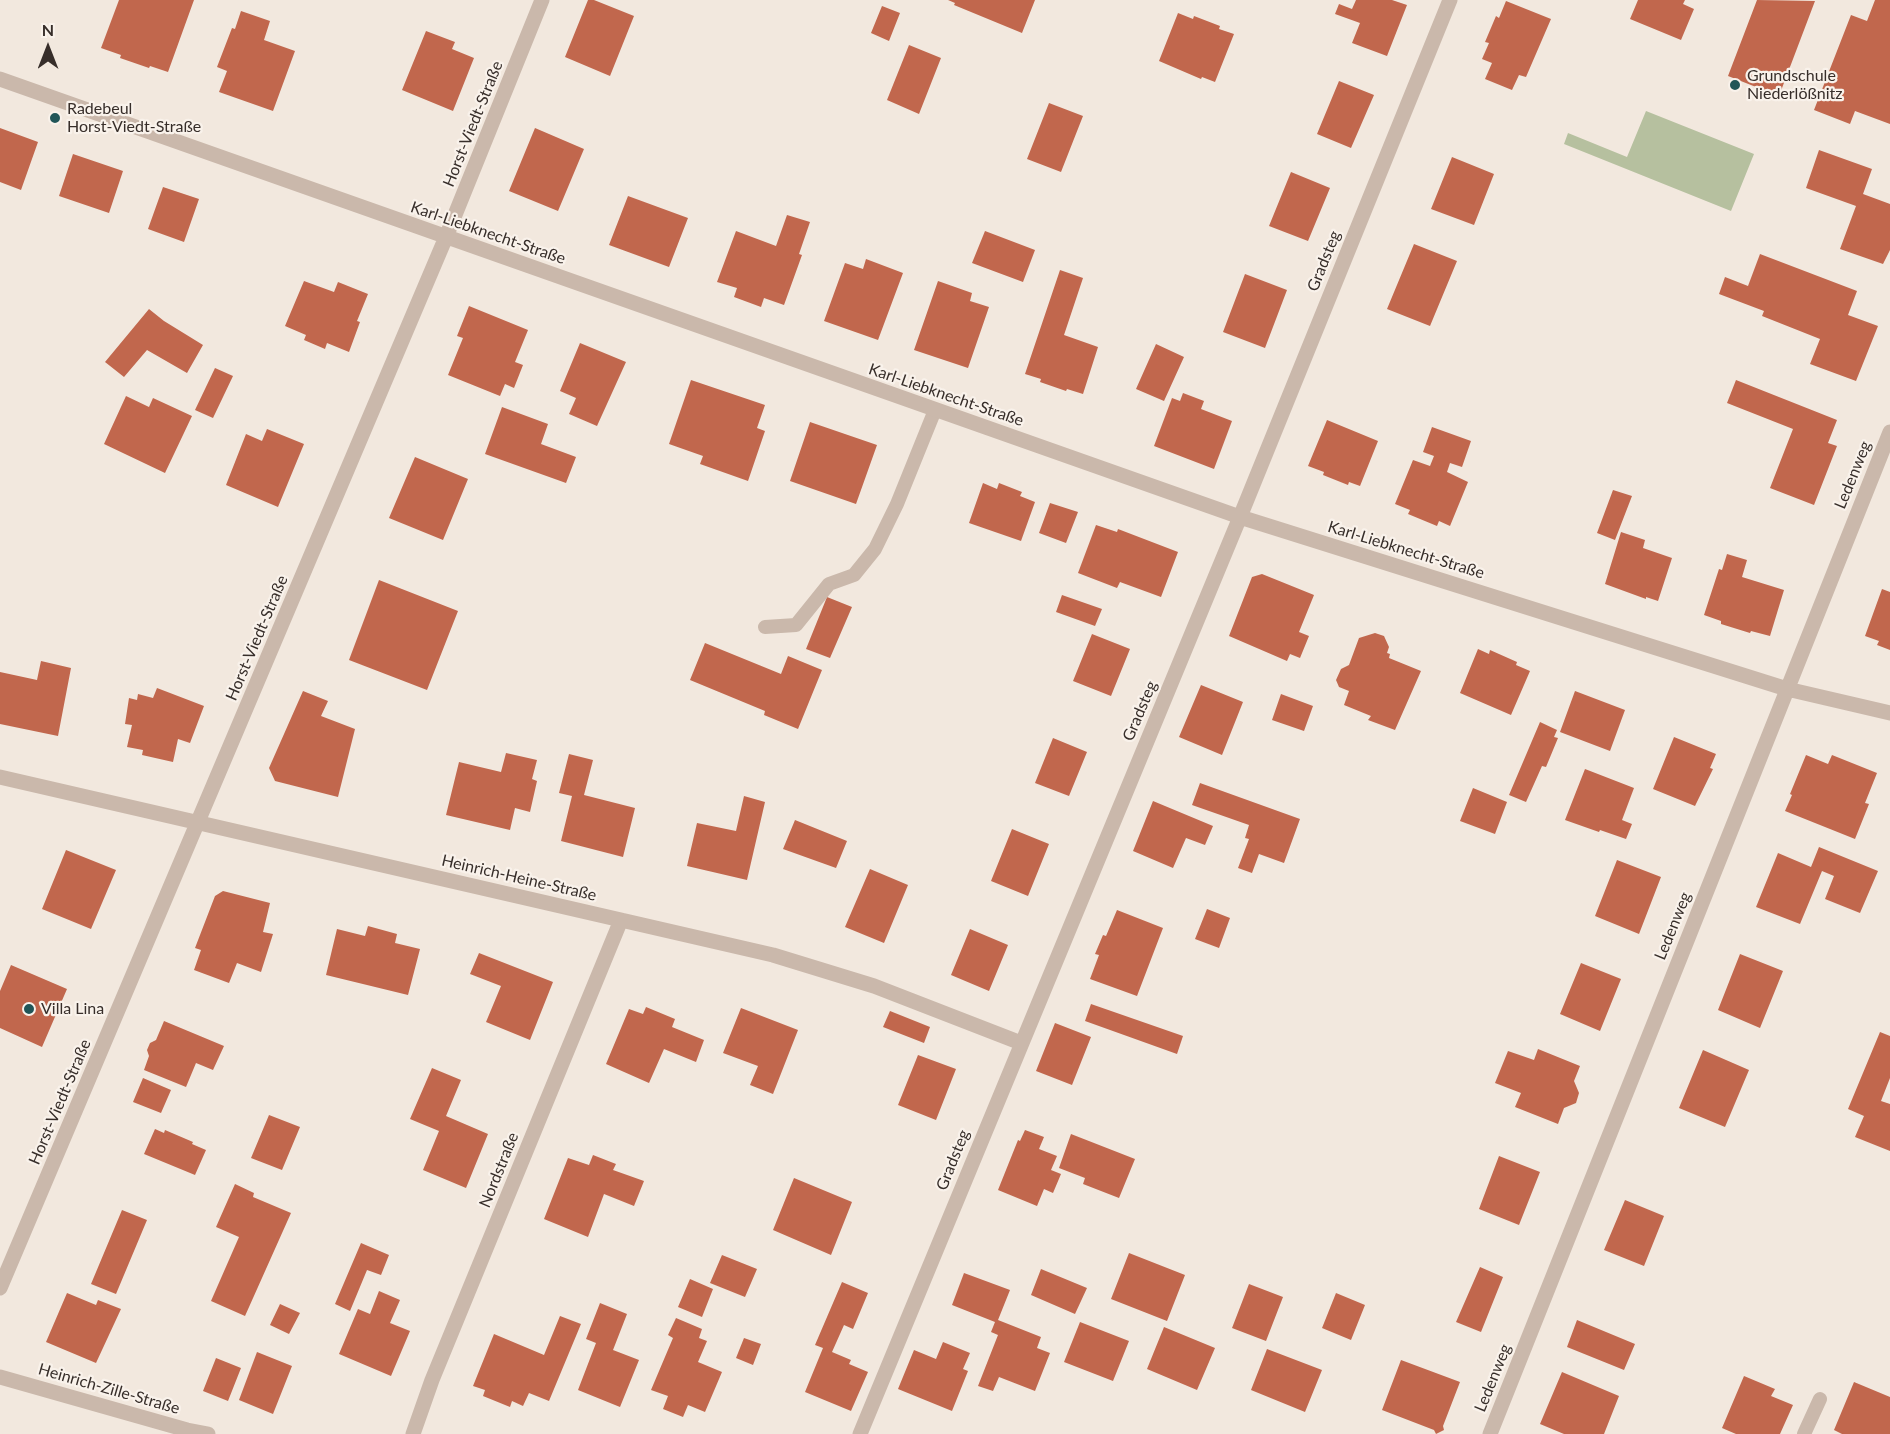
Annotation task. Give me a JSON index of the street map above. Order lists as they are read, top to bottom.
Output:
{
  "streets": {
    "street": [
      "Horst-Viedt-Straße",
      "Karl-Liebknecht-Straße",
      "Gradsteg",
      "Ledenweg",
      "Heinrich-Heine-Straße",
      "Nordstraße",
      "Heinrich-Zille-Straße"
    ]
  },
  "crossings": [
    ["Horst-Viedt-Straße", "Karl-Liebknecht-Straße"],
    ["Horst-Viedt-Straße", "Heinrich-Heine-Straße"],
    ["Karl-Liebknecht-Straße", "Gradsteg"],
    ["Karl-Liebknecht-Straße", "Ledenweg"],
    ["Gradsteg", "Heinrich-Heine-Straße"],
    ["Heinrich-Heine-Straße", "Nordstraße"]
  ],
  "places": ["Grundschule Niederlößnitz", "Radebeul Horst-Viedt-Straße", "Villa Lina"],
  "north": "top"
}
